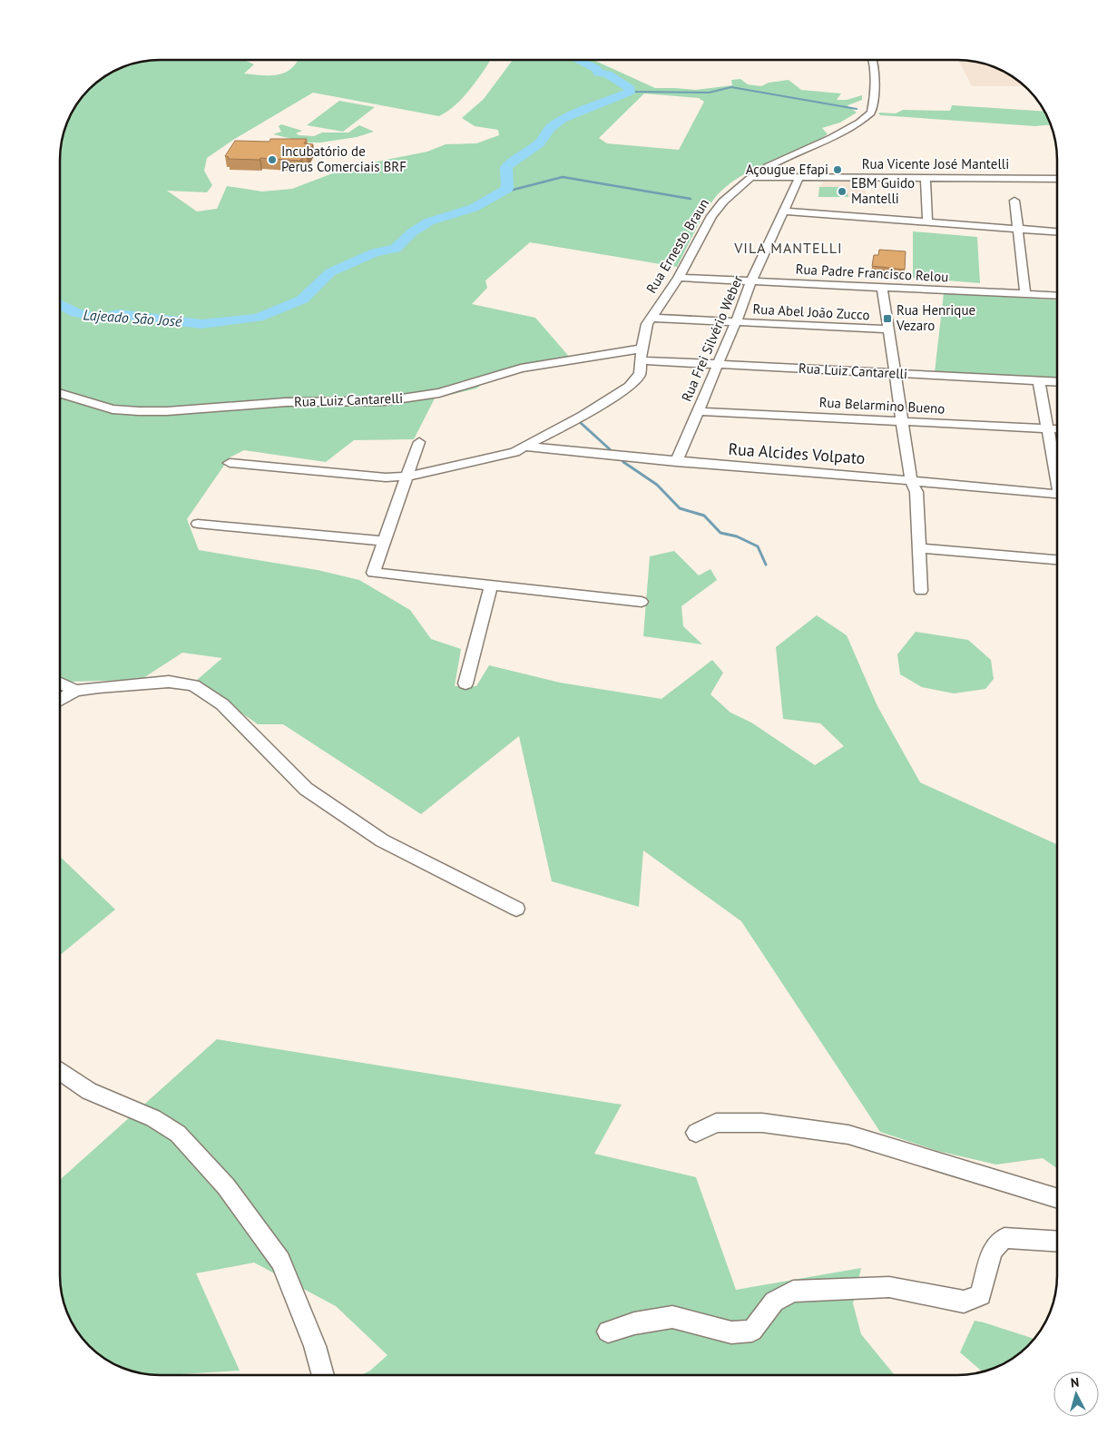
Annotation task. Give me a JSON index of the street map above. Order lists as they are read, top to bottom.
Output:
{
  "streets": {
    "street": [
      "Rua Vicente José Mantelli",
      "Rua Ernesto Braun",
      "Rua Padre Francisco Relou",
      "Rua Abel João Zucco",
      "Rua Frei Silvério Weber",
      "Rua Luiz Cantarelli",
      "Rua Belarmino Bueno",
      "Rua Alcides Volpato"
    ]
  },
  "crossings": [
    ["Rua Vicente José Mantelli", "Rua Ernesto Braun"],
    ["Rua Vicente José Mantelli", "Rua Frei Silvério Weber"],
    ["Rua Ernesto Braun", "Rua Padre Francisco Relou"],
    ["Rua Ernesto Braun", "Rua Abel João Zucco"],
    ["Rua Ernesto Braun", "Rua Luiz Cantarelli"],
    ["Rua Ernesto Braun", "Rua Alcides Volpato"],
    ["Rua Padre Francisco Relou", "Rua Frei Silvério Weber"],
    ["Rua Abel João Zucco", "Rua Frei Silvério Weber"],
    ["Rua Frei Silvério Weber", "Rua Luiz Cantarelli"],
    ["Rua Frei Silvério Weber", "Rua Belarmino Bueno"],
    ["Rua Frei Silvério Weber", "Rua Alcides Volpato"]
  ],
  "districts": ["VILA MANTELLI"],
  "water": ["Lajeado São José"],
  "places": {
    "other": ["Incubatório de Perus Comerciais BRF", "Açougue Efapi", "EBM Guido Mantelli"],
    "transit": ["Rua Henrique Vezaro"]
  },
  "north": "top"
}
